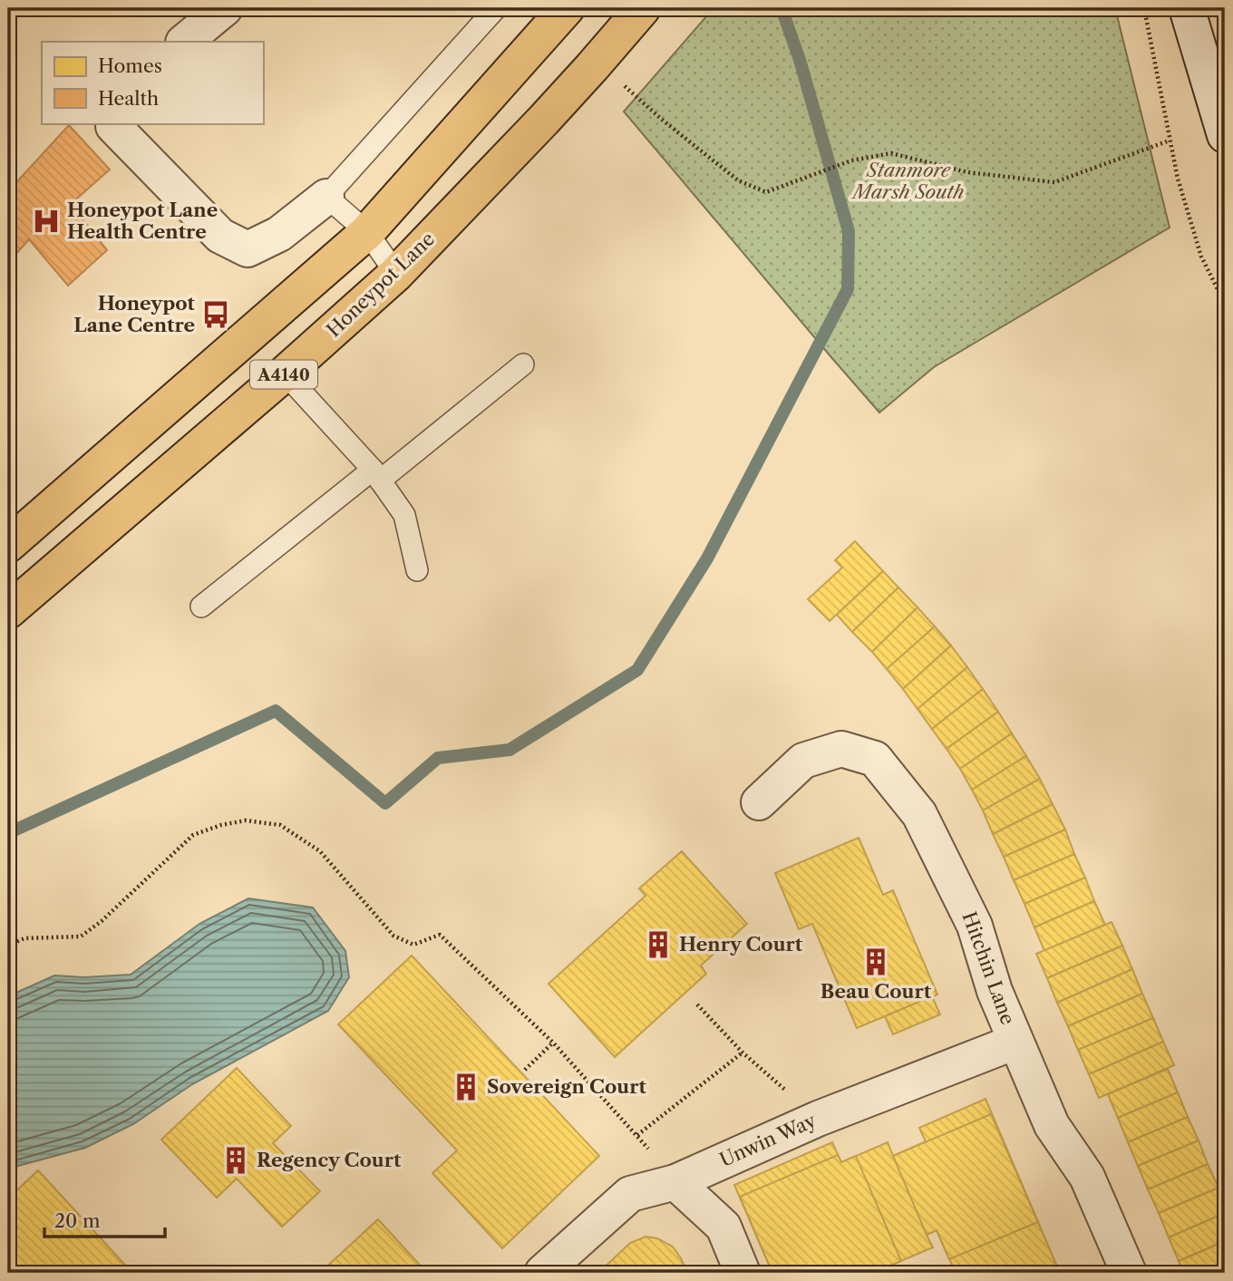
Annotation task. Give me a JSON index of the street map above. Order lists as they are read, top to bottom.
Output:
{
  "streets": {
    "main road": ["Honeypot Lane", "A4140"],
    "street": ["Hitchin Lane", "Unwin Way"]
  },
  "crossings": [
    ["Hitchin Lane", "Unwin Way"]
  ],
  "parks": ["Stanmore Marsh South"],
  "places": {
    "hospital": ["Honeypot Lane Health Centre"],
    "bus stop": ["Honeypot Lane Centre"],
    "building": [
      "Henry Court",
      "Beau Court",
      "Sovereign Court",
      "Regency Court"
    ]
  },
  "legend": ["Homes", "Health"],
  "scale_bar": "20 m"
}
